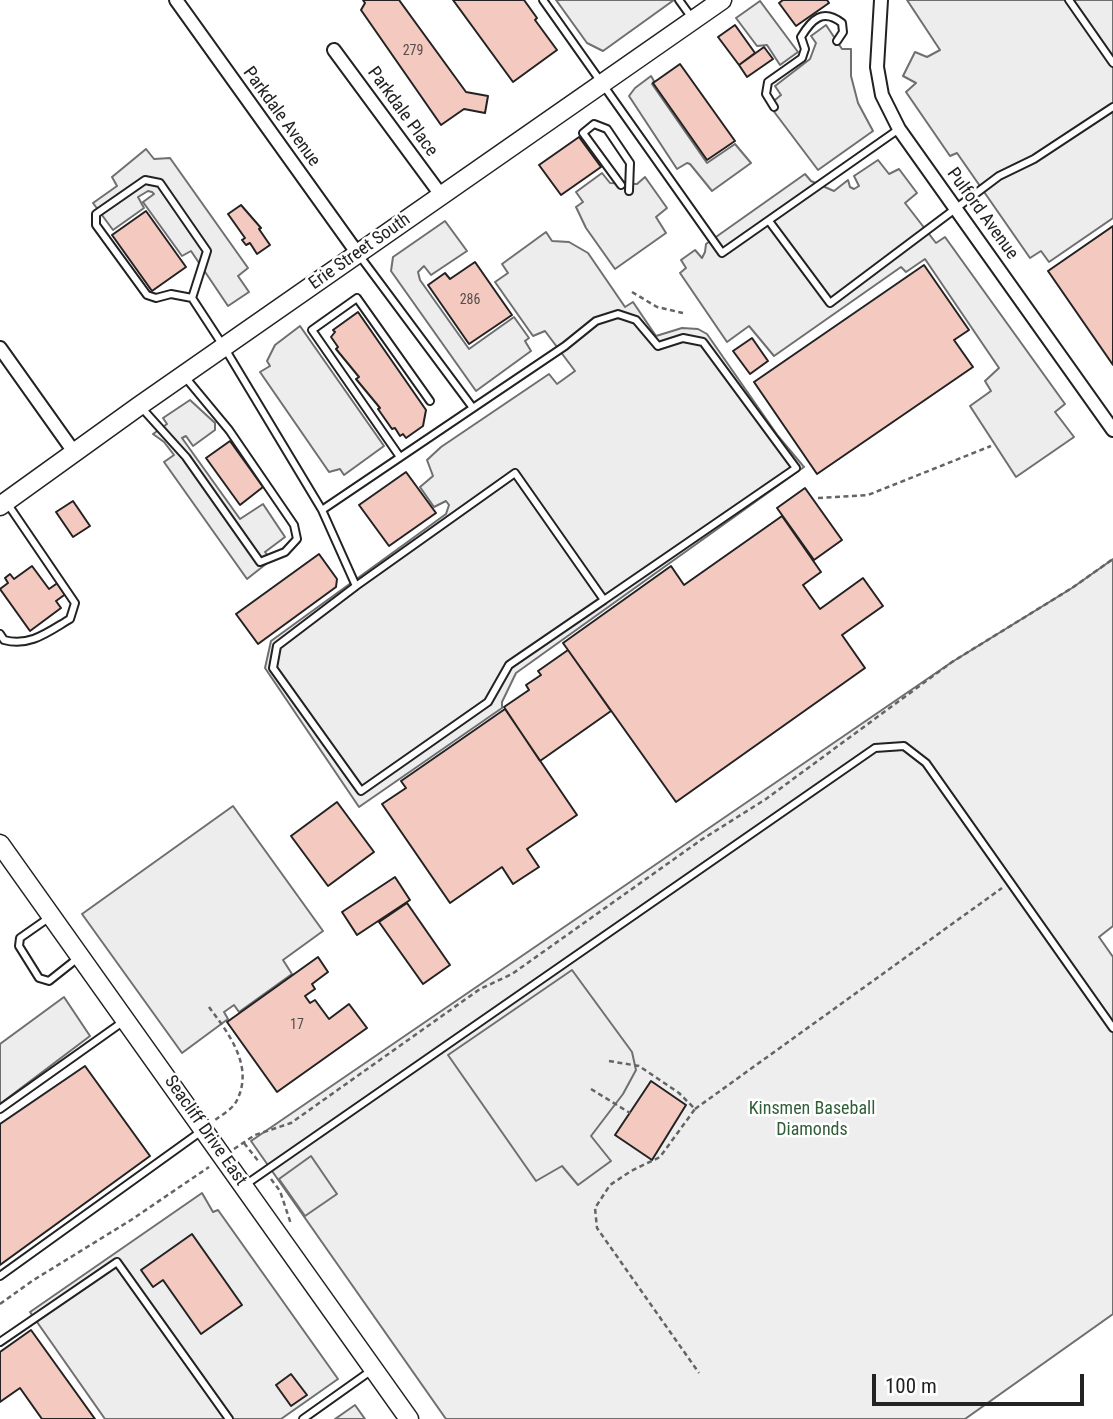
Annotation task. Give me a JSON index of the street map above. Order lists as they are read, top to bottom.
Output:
{
  "streets": {
    "main road": ["Erie Street South", "Seacliff Drive East"],
    "street": ["Parkdale Place", "Parkdale Avenue", "Pulford Avenue"]
  },
  "crossings": [
    ["Parkdale Place", "Erie Street South"],
    ["Parkdale Avenue", "Erie Street South"]
  ],
  "parks": ["Kinsmen Baseball Diamonds"],
  "house_numbers": ["279", "286", "17"],
  "scale_bar": "100 m"
}
